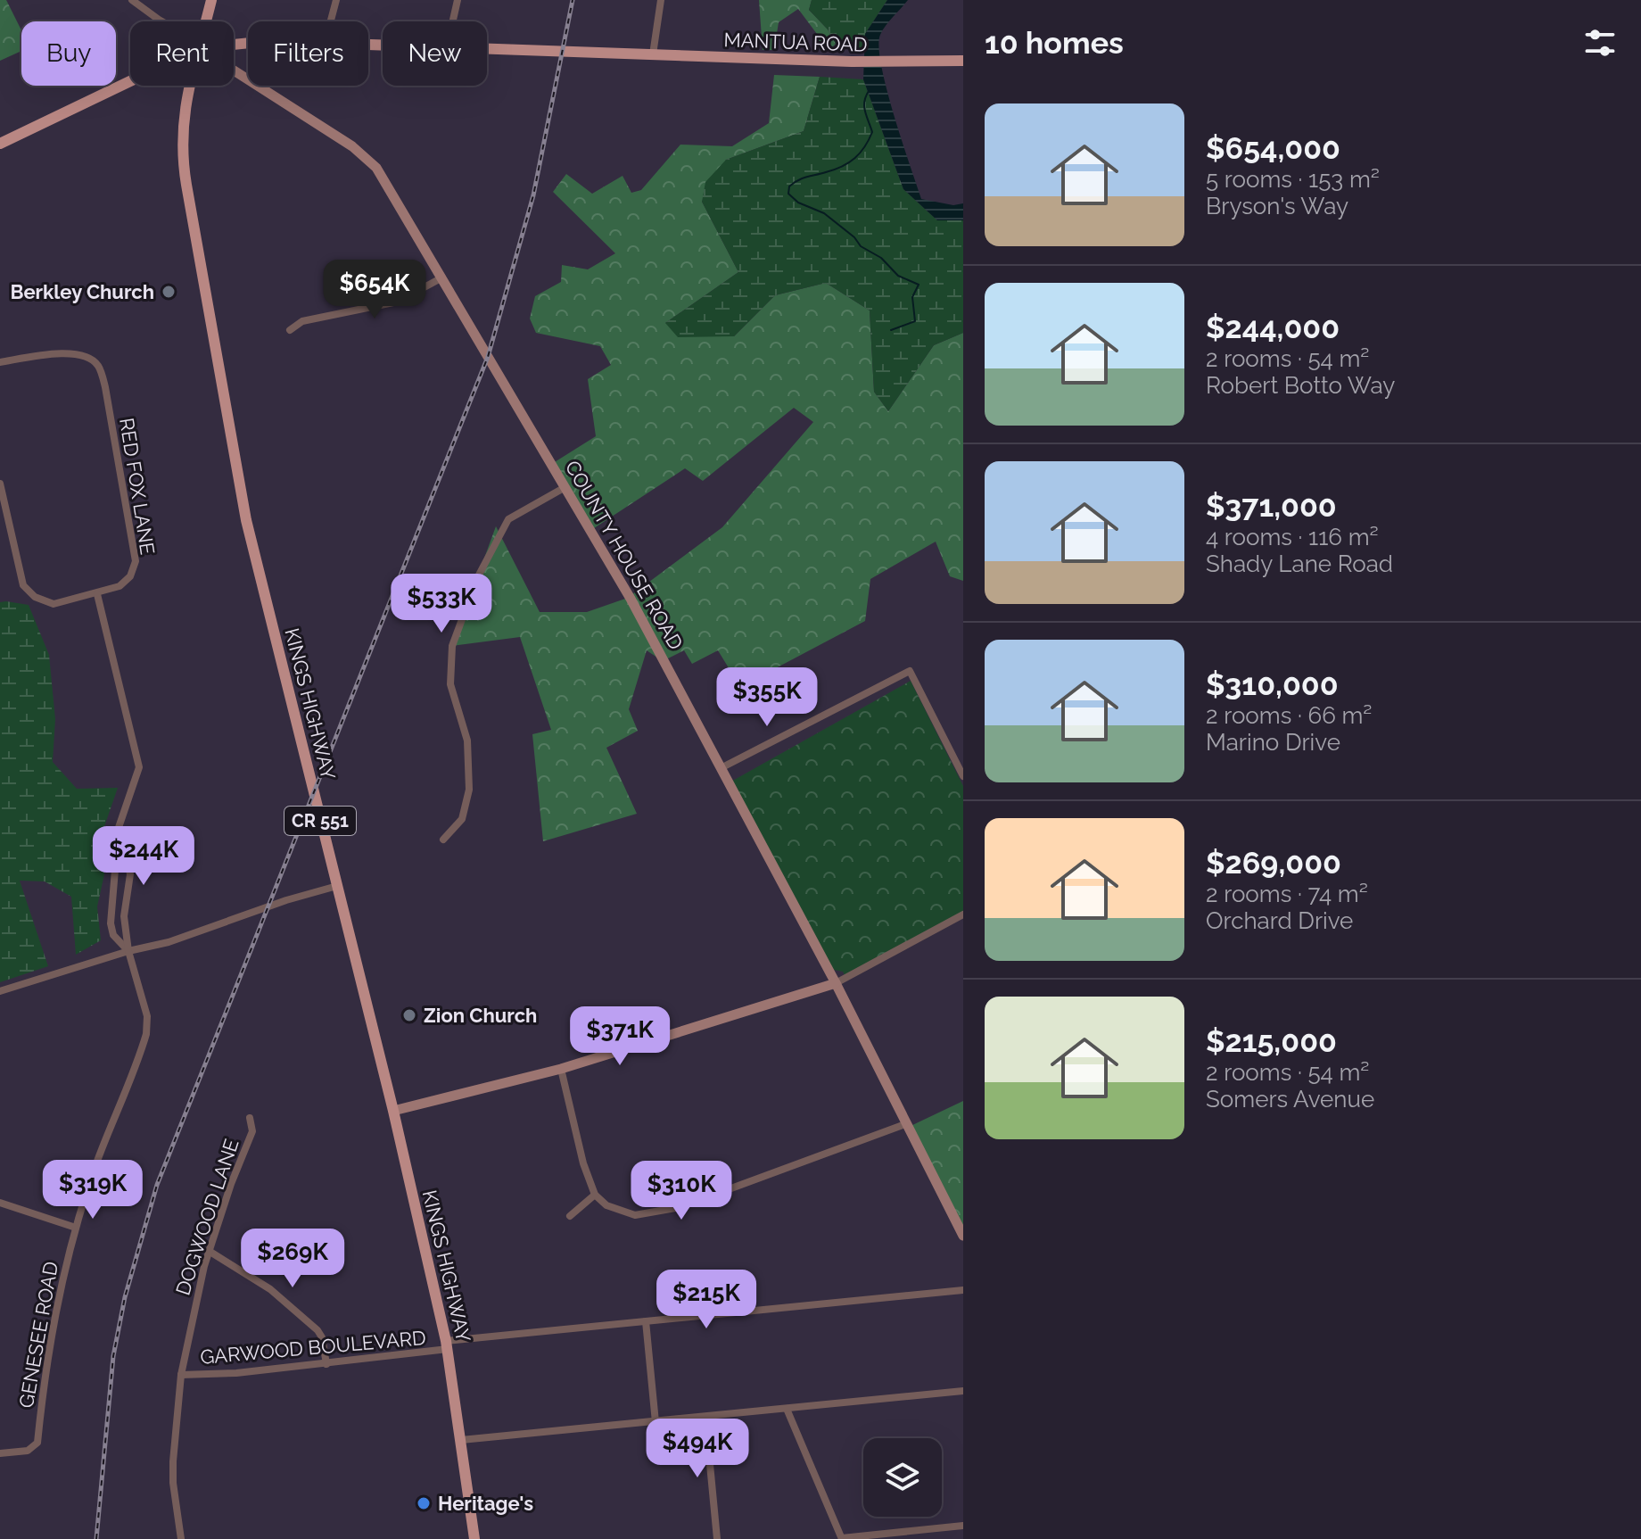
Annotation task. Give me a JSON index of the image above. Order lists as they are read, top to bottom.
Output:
{
  "streets": {
    "main road": ["MANTUA ROAD", "KINGS HIGHWAY", "CR 551"],
    "street": [
      "RED FOX LANE",
      "COUNTY HOUSE ROAD",
      "DOGWOOD LANE",
      "GENESEE ROAD",
      "GARWOOD BOULEVARD"
    ]
  },
  "crossings": [
    ["KINGS HIGHWAY", "GARWOOD BOULEVARD"],
    ["DOGWOOD LANE", "GARWOOD BOULEVARD"]
  ],
  "places": ["Berkley Church", "Zion Church", "Heritage's"],
  "page": {
    "heading": "10 homes",
    "chip": [
      "Buy",
      "Rent",
      "Filters",
      "New"
    ],
    "list": [
      {
        "name": "$654,000",
        "note": "5 rooms · 153 m² · Bryson's Way"
      },
      {
        "name": "$244,000",
        "note": "2 rooms · 54 m² · Robert Botto Way"
      },
      {
        "name": "$371,000",
        "note": "4 rooms · 116 m² · Shady Lane Road"
      },
      {
        "name": "$310,000",
        "note": "2 rooms · 66 m² · Marino Drive"
      },
      {
        "name": "$269,000",
        "note": "2 rooms · 74 m² · Orchard Drive"
      },
      {
        "name": "$215,000",
        "note": "2 rooms · 54 m² · Somers Avenue"
      }
    ],
    "price": [
      "$654K",
      "$533K",
      "$355K",
      "$244K",
      "$371K",
      "$319K",
      "$310K",
      "$269K",
      "$215K",
      "$494K"
    ]
  }
}
